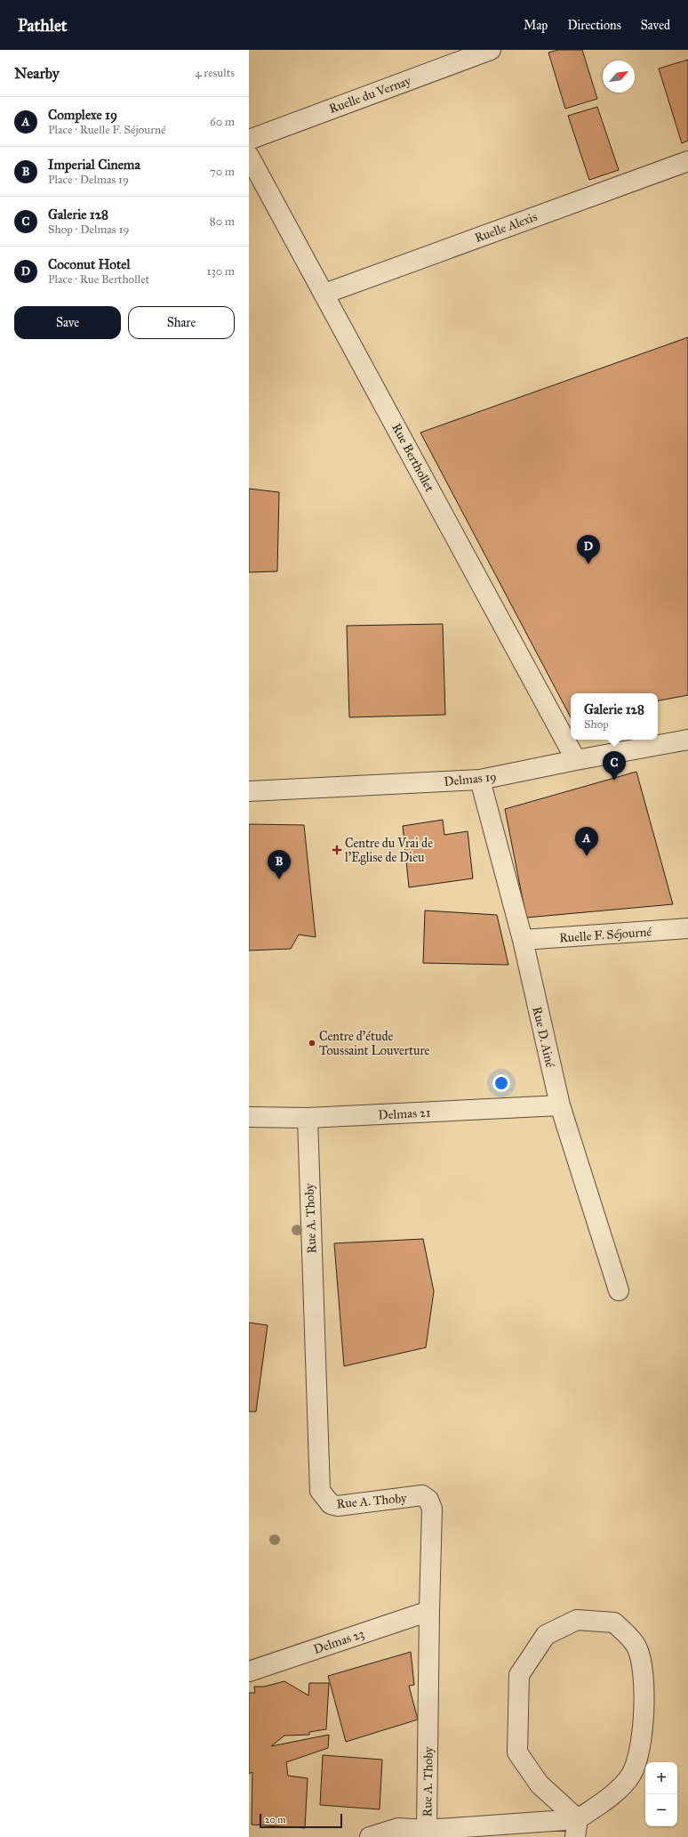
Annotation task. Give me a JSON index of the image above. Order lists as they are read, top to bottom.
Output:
{
  "streets": {
    "street": [
      "Ruelle du Vernay",
      "Ruelle Alexis",
      "Rue Berthollet",
      "Delmas 19",
      "Ruelle F. Séjourné",
      "Rue D. Ainé",
      "Delmas 21",
      "Rue A. Thoby",
      "Delmas 23"
    ]
  },
  "crossings": [
    ["Ruelle Alexis", "Rue Berthollet"],
    ["Rue Berthollet", "Delmas 19"],
    ["Delmas 19", "Rue D. Ainé"],
    ["Ruelle F. Séjourné", "Rue D. Ainé"],
    ["Rue D. Ainé", "Delmas 21"],
    ["Delmas 21", "Rue A. Thoby"],
    ["Rue A. Thoby", "Delmas 23"]
  ],
  "places": {
    "health": ["Centre du Vrai de l'Eglise de Dieu"],
    "other": ["Centre d'étude Toussaint Louverture"]
  },
  "scale_bar": "20 m",
  "north": "top right",
  "page": {
    "header": "Pathlet",
    "nav": ["Map", "Directions", "Saved"],
    "heading": ["Nearby", "4 results"],
    "list": [
      {
        "mark": "A",
        "name": "Complexe 19",
        "note": "Place · Ruelle F. Séjourné",
        "value": "60 m"
      },
      {
        "mark": "B",
        "name": "Imperial Cinema",
        "note": "Place · Delmas 19",
        "value": "70 m"
      },
      {
        "mark": "C",
        "name": "Galerie 128",
        "note": "Shop · Delmas 19",
        "value": "80 m"
      },
      {
        "mark": "D",
        "name": "Coconut Hotel",
        "note": "Place · Rue Berthollet",
        "value": "130 m"
      }
    ],
    "buttons": ["Save", "Share"],
    "pins": [
      "D",
      "C",
      "A",
      "B"
    ],
    "popup": ["Galerie 128", "Shop"],
    "map_buttons": ["+", "−"],
    "scale": "20 m"
  }
}
